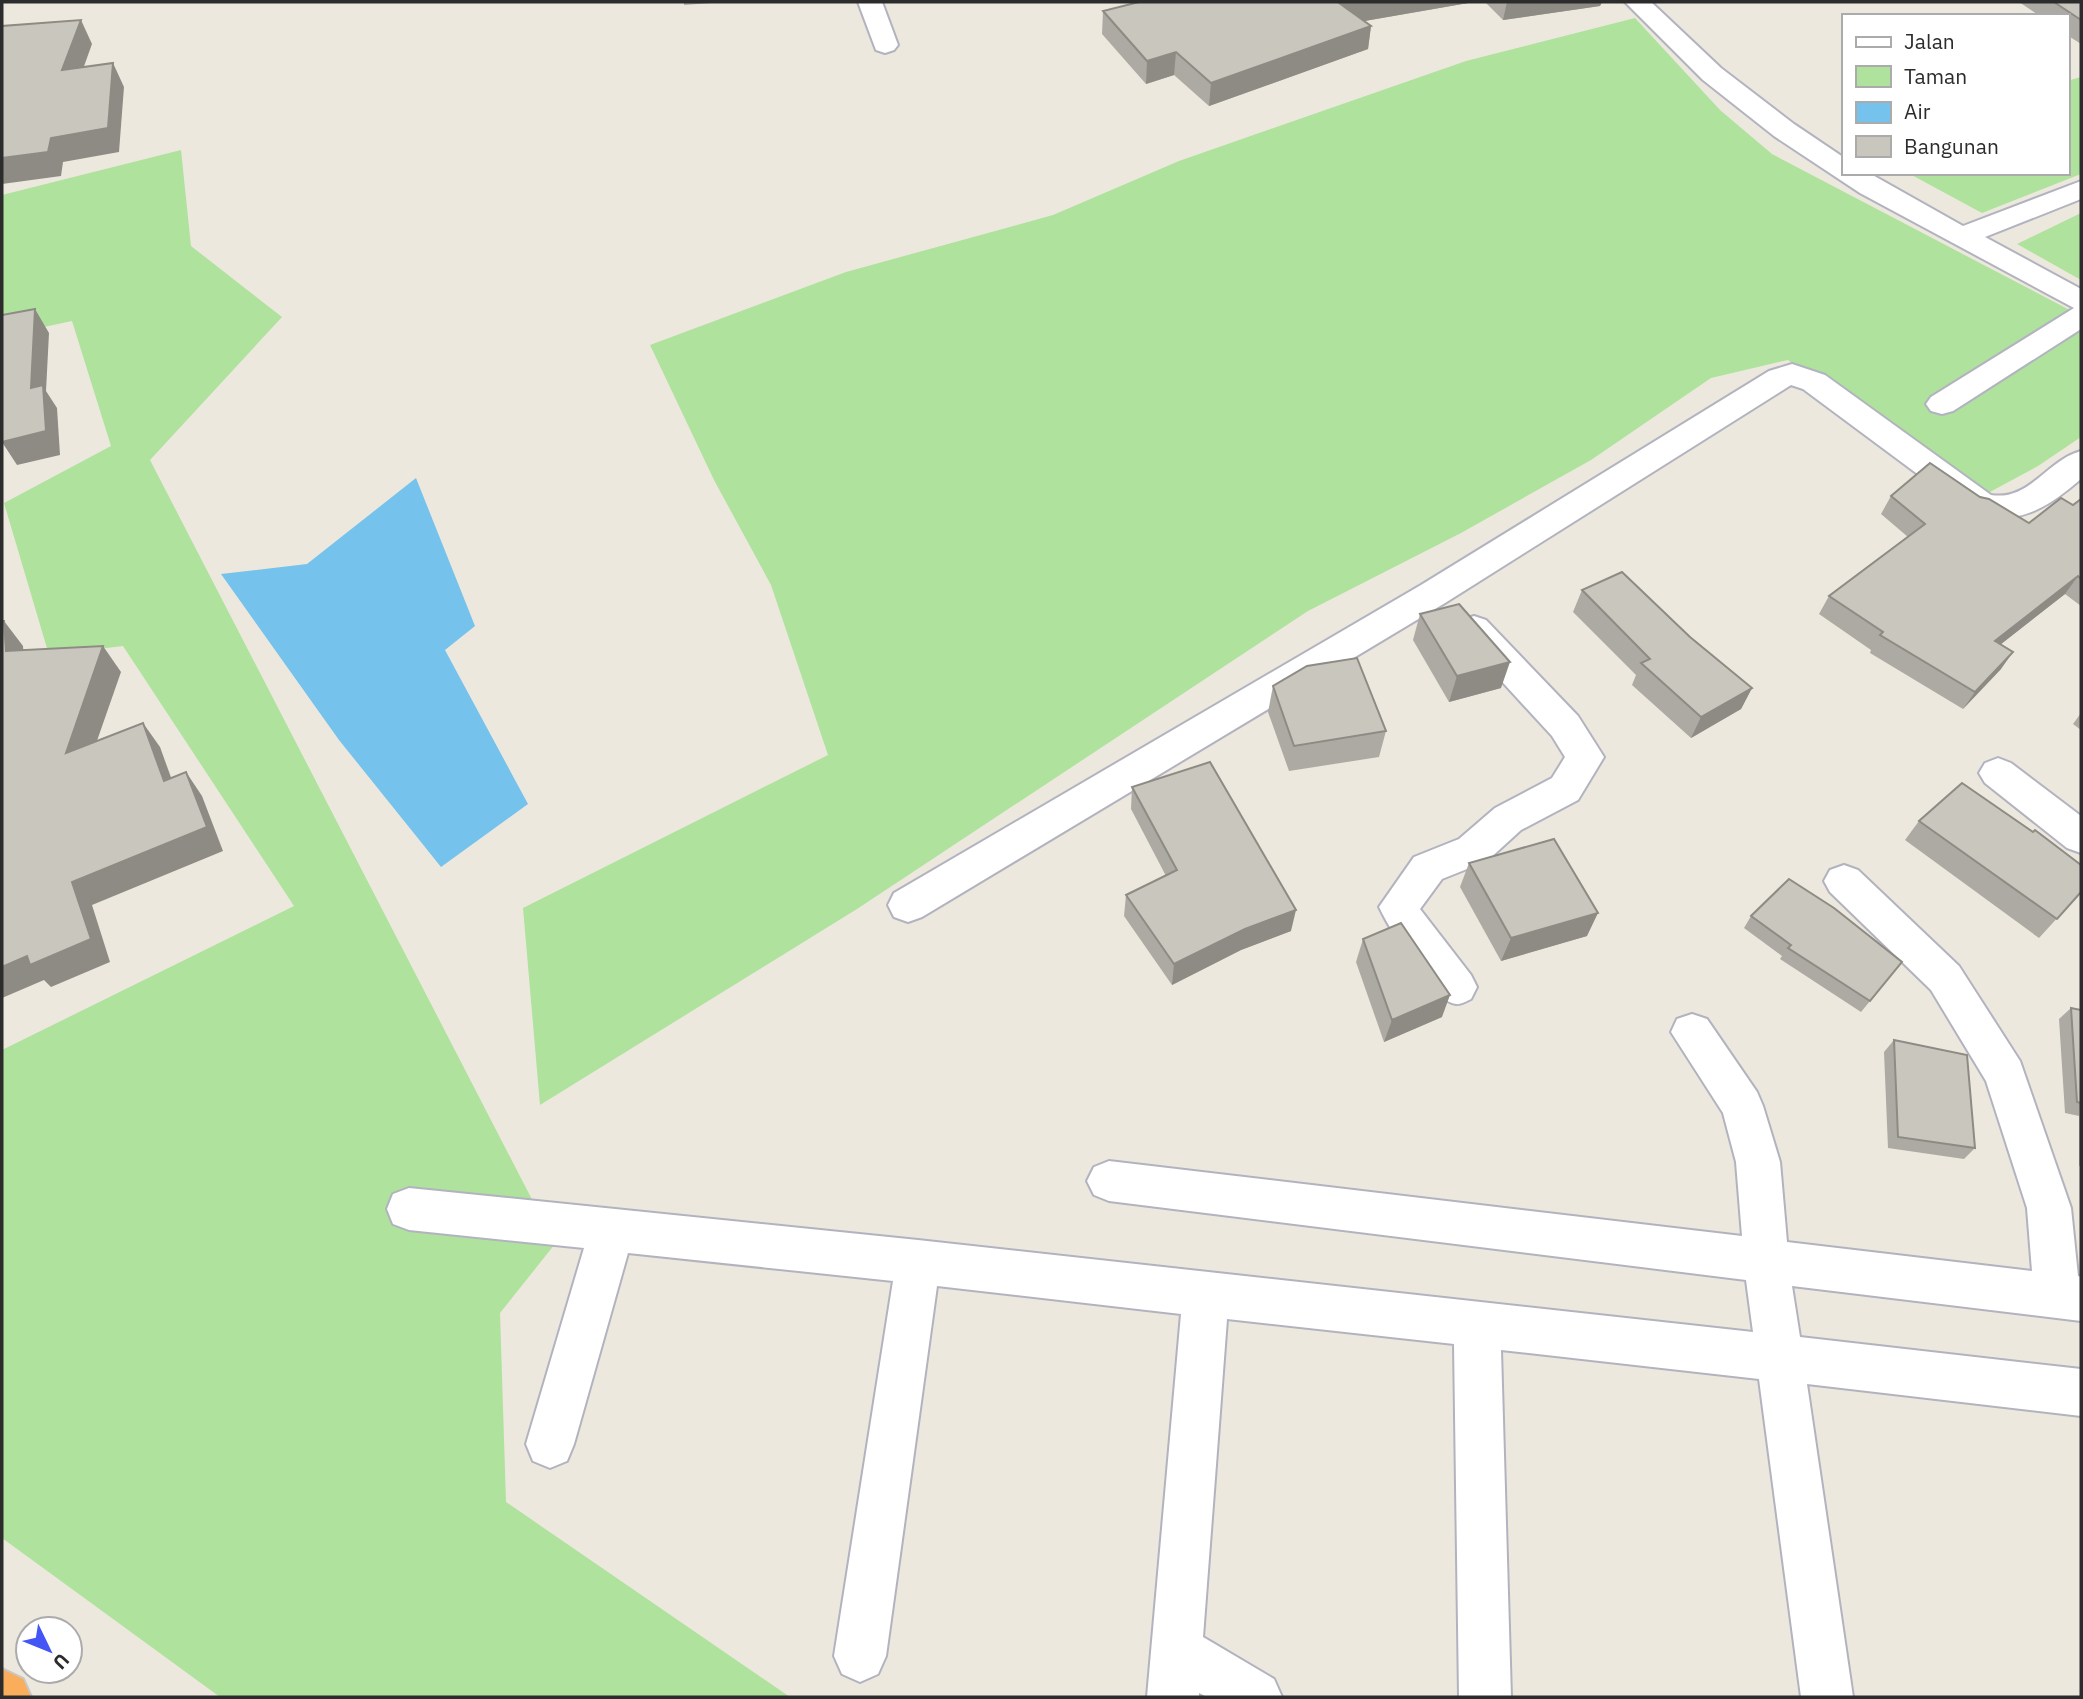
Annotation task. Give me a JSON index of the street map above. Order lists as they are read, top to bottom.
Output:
{
  "legend": [
    "Jalan",
    "Taman",
    "Air",
    "Bangunan"
  ],
  "north": "bottom right"
}
